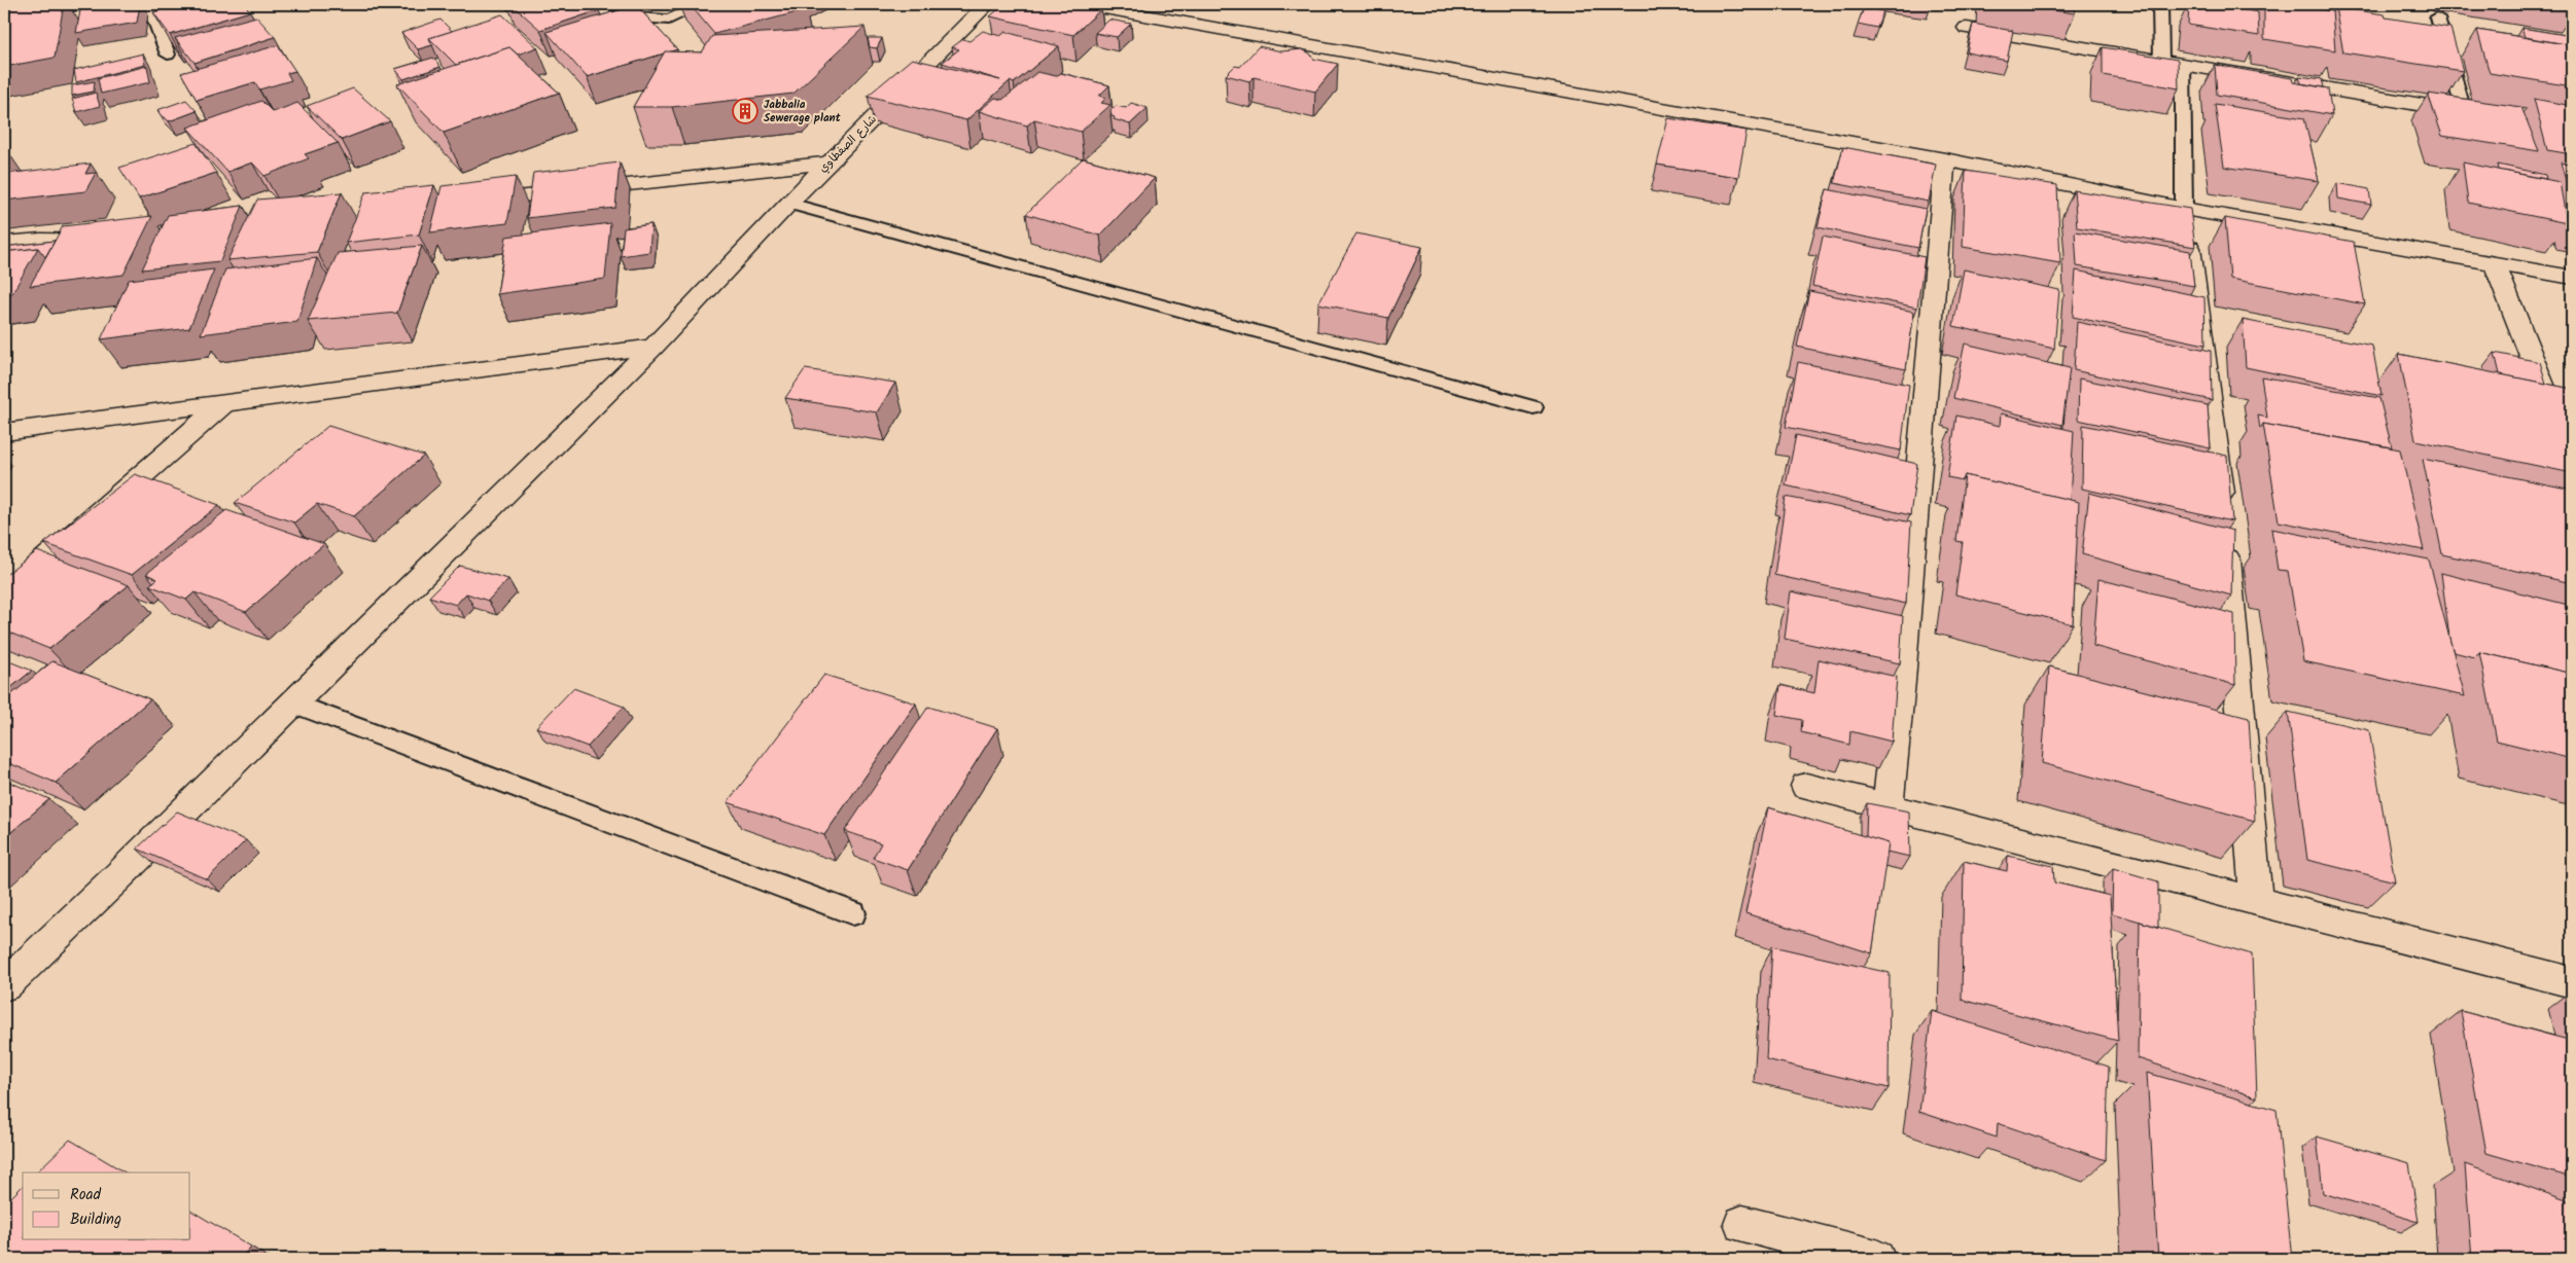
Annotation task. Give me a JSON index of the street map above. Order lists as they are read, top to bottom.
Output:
{
  "streets": {
    "street": ["شارع الصفطاوي"]
  },
  "places": {
    "building": ["Jabbalia Sewerage plant"]
  },
  "legend": ["Road", "Building"]
}
